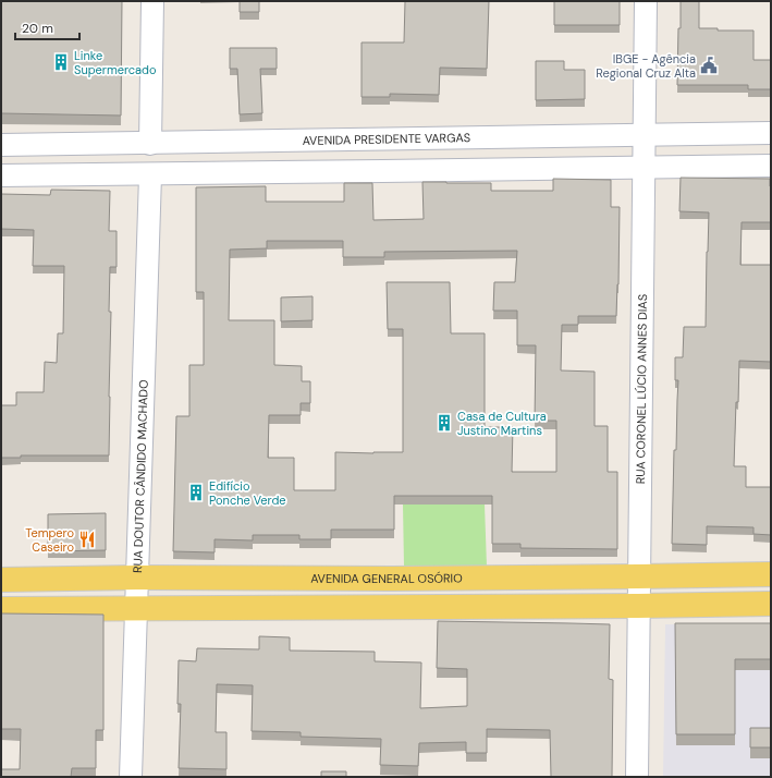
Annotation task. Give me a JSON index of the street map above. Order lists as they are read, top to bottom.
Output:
{
  "streets": {
    "main road": ["AVENIDA GENERAL OSÓRIO"],
    "street": ["AVENIDA PRESIDENTE VARGAS", "RUA CORONEL LÚCIO ANNES DIAS", "RUA DOUTOR CÂNDIDO MACHADO"]
  },
  "crossings": [
    ["AVENIDA PRESIDENTE VARGAS", "RUA CORONEL LÚCIO ANNES DIAS"],
    ["RUA CORONEL LÚCIO ANNES DIAS", "AVENIDA GENERAL OSÓRIO"],
    ["RUA DOUTOR CÂNDIDO MACHADO", "AVENIDA GENERAL OSÓRIO"]
  ],
  "places": {
    "building": ["Linke Supermercado", "Casa de Cultura Justino Martins", "Edifício Ponche Verde"],
    "public building": ["IBGE - Agência Regional Cruz Alta"],
    "restaurant": ["Tempero Caseiro"]
  },
  "scale_bar": "20 m"
}
